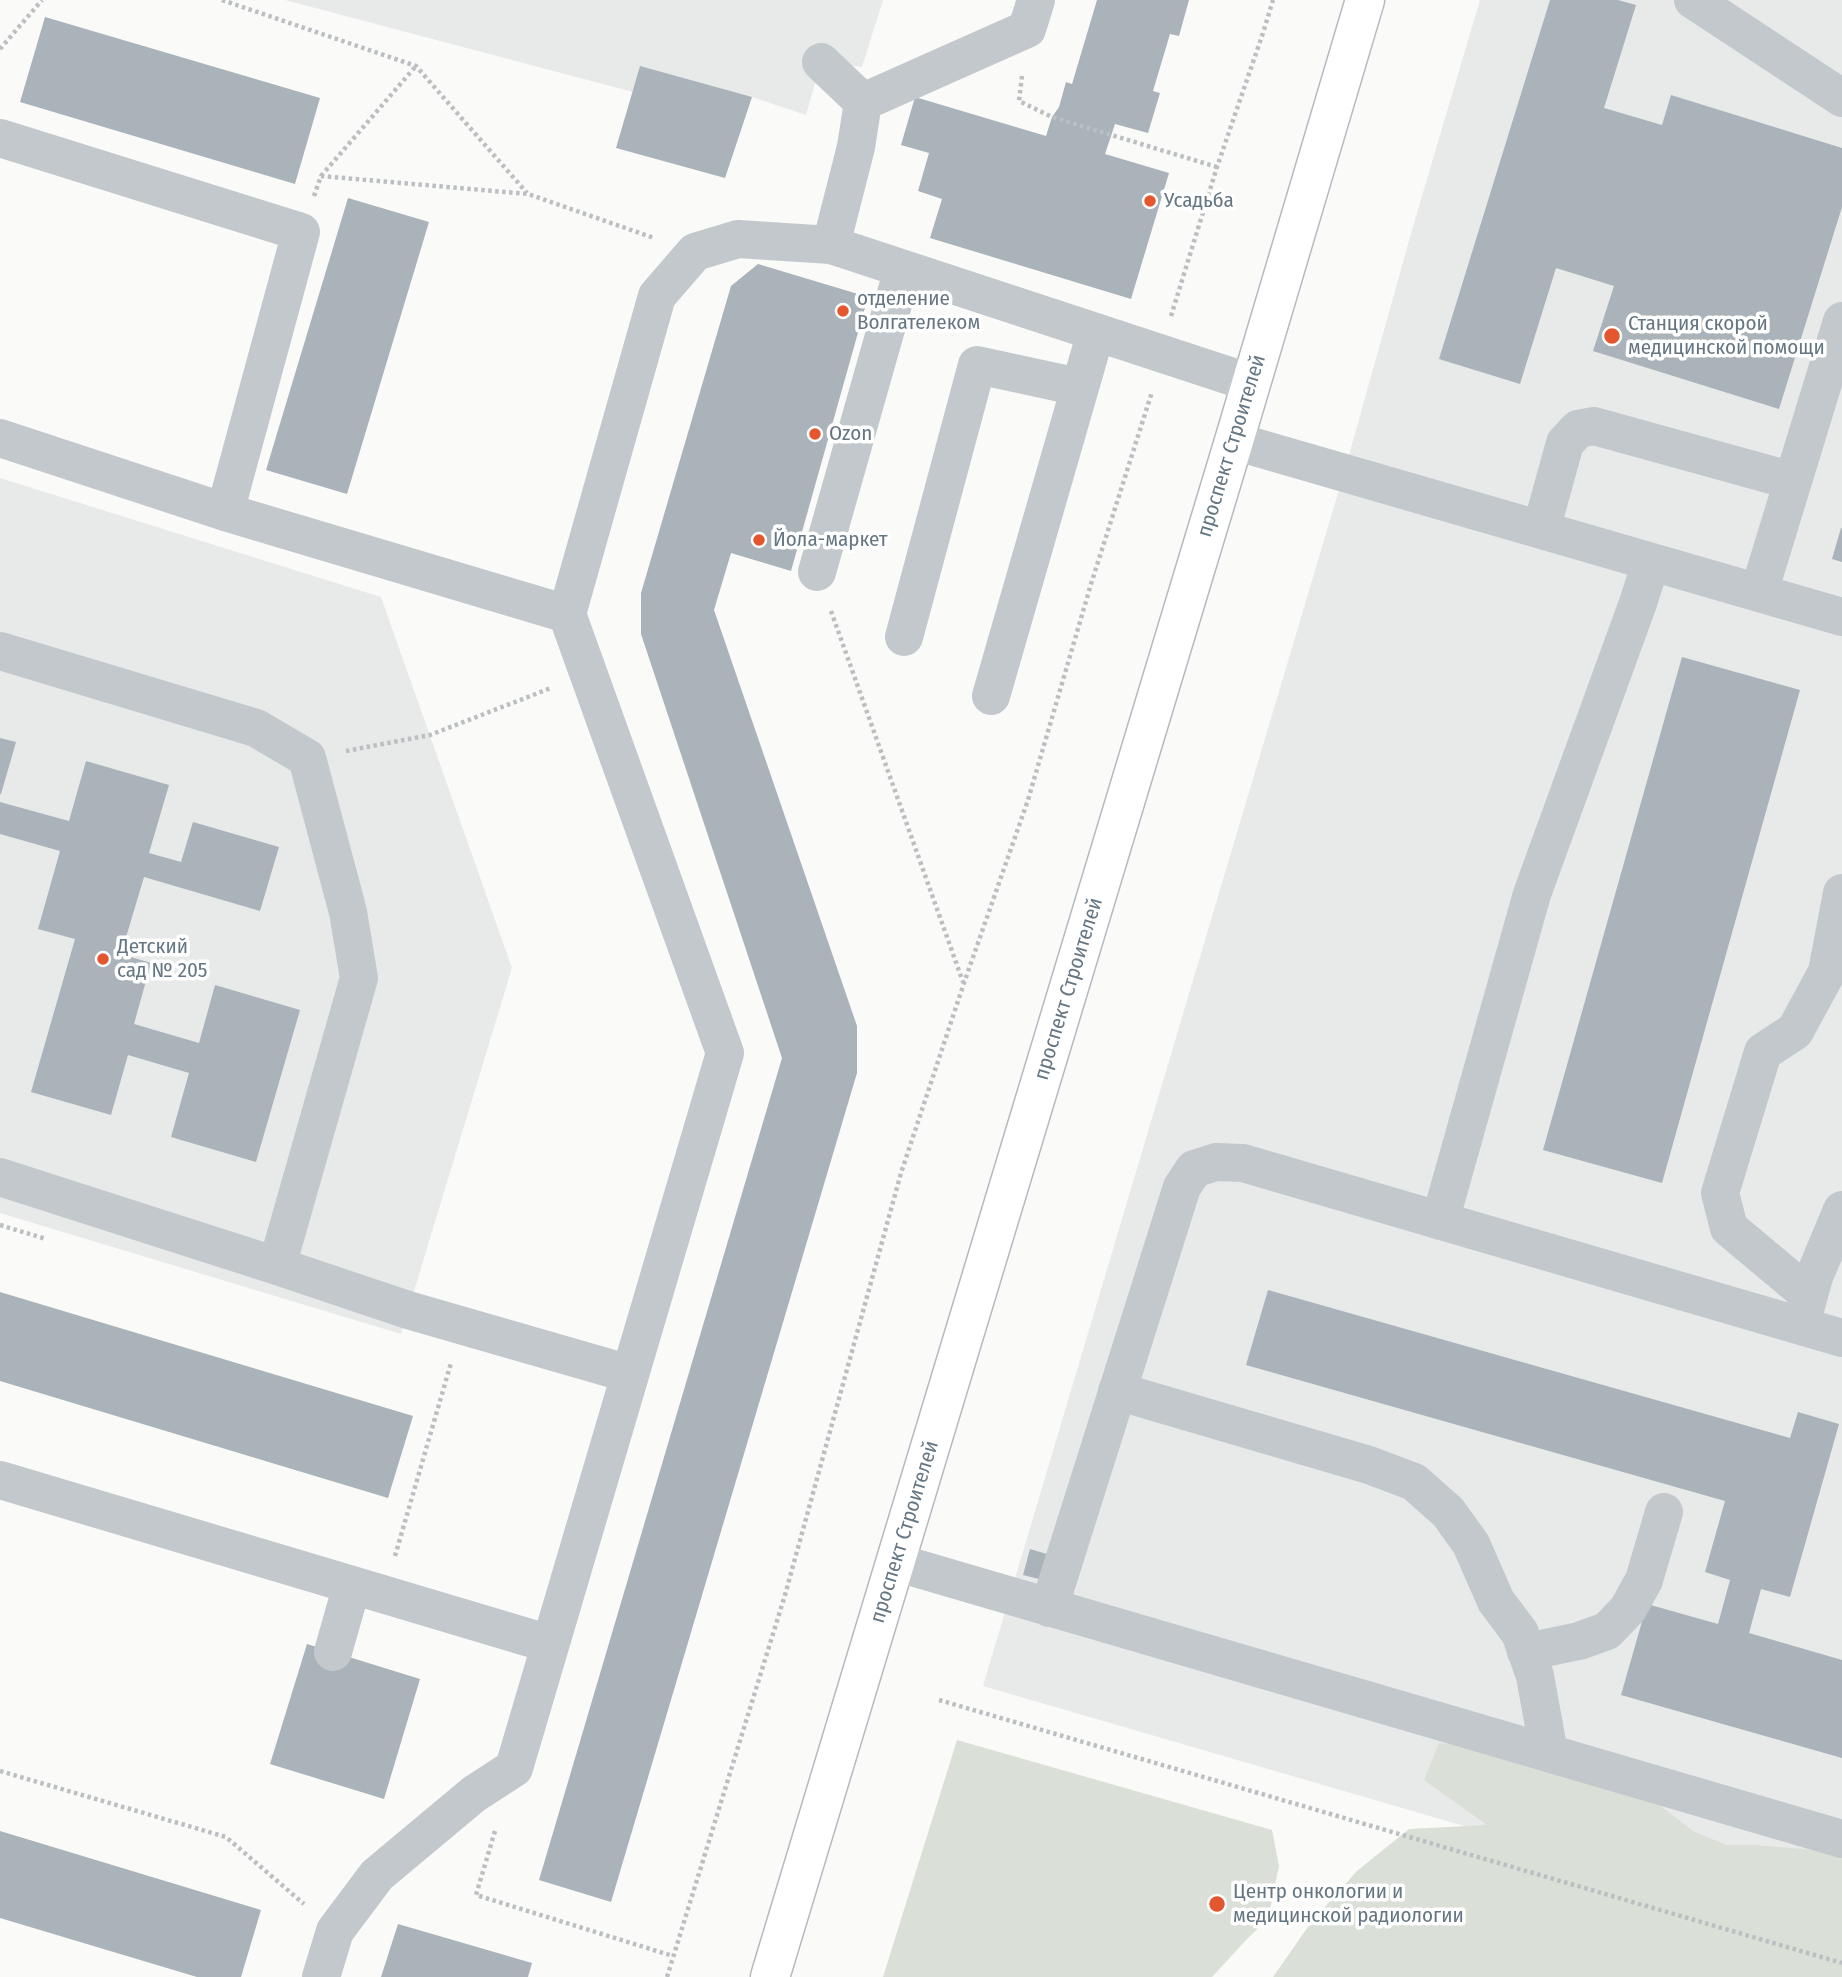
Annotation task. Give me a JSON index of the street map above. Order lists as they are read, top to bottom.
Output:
{
  "streets": {
    "main road": ["проспект Строителей"]
  },
  "places": [
    "Усадьба",
    "отделение Волгателеком",
    "Станция скорой медицинской помощи",
    "Ozon",
    "Йола-маркет",
    "Детский сад № 205",
    "Центр онкологии и медицинской радиологии"
  ]
}
